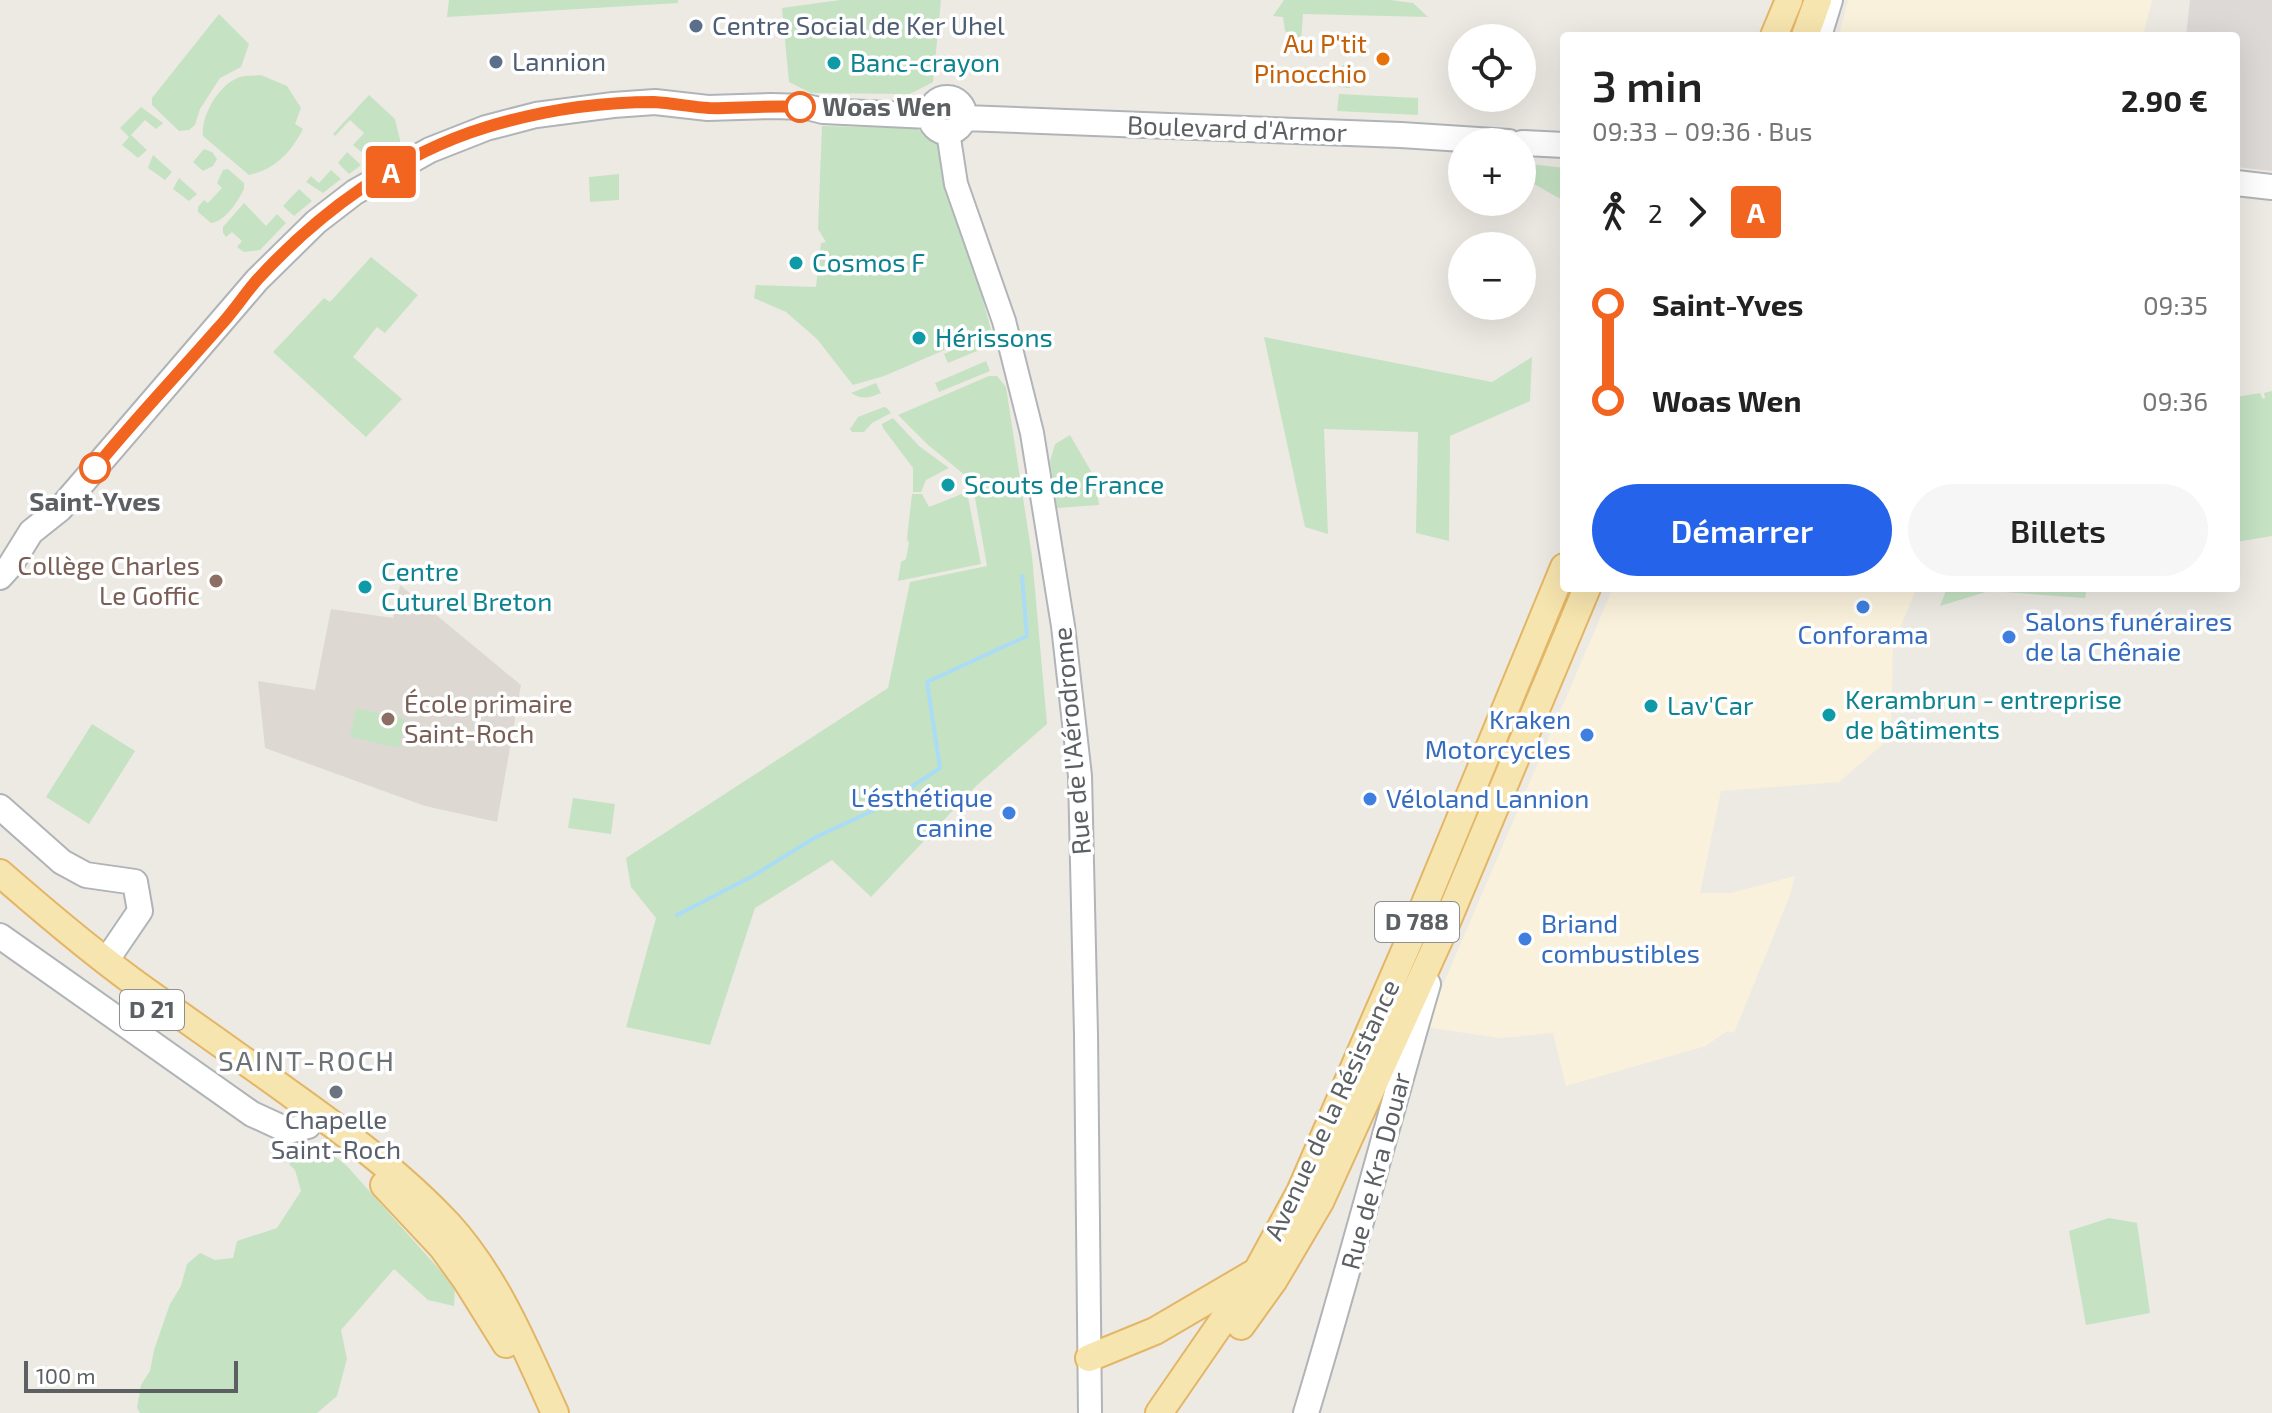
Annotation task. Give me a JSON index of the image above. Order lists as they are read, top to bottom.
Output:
{
  "streets": {
    "main road": [
      "Boulevard d'Armor",
      "D 788",
      "D 21",
      "Avenue de la Résistance",
      "Rue de Kra Douar"
    ],
    "street": ["Rue de l'Aérodrome"]
  },
  "crossings": [
    ["Boulevard d'Armor", "Rue de l'Aérodrome"],
    ["Avenue de la Résistance", "Rue de Kra Douar"]
  ],
  "districts": ["SAINT-ROCH"],
  "places": [
    "Centre Social de Ker Uhel",
    "Au P'tit Pinocchio",
    "Lannion",
    "Banc-crayon",
    "Woas Wen",
    "Cosmos F",
    "Hérissons",
    "Saint-Yves",
    "Scouts de France",
    "Collège Charles Le Goffic",
    "Centre Cuturel Breton",
    "Conforama",
    "Salons funéraires de la Chênaie",
    "Lav'Car",
    "Kerambrun - entreprise de bâtiments",
    "École primaire Saint-Roch",
    "Kraken Motorcycles",
    "Véloland Lannion",
    "L'ésthétique canine",
    "Briand combustibles",
    "Chapelle Saint-Roch"
  ],
  "lines": ["bus line A"],
  "scale_bar": "100 m",
  "page": {
    "on_map": "A",
    "map_buttons": ["+", "−"],
    "heading": ["3 min", "09:33 – 09:36 · Bus", "2.90 €"],
    "legs": ["2", "A"],
    "list": [
      {
        "name": "Saint-Yves",
        "value": "09:35"
      },
      {
        "name": "Woas Wen",
        "value": "09:36"
      }
    ],
    "buttons": ["Démarrer", "Billets"],
    "scale": "100 m"
  }
}
